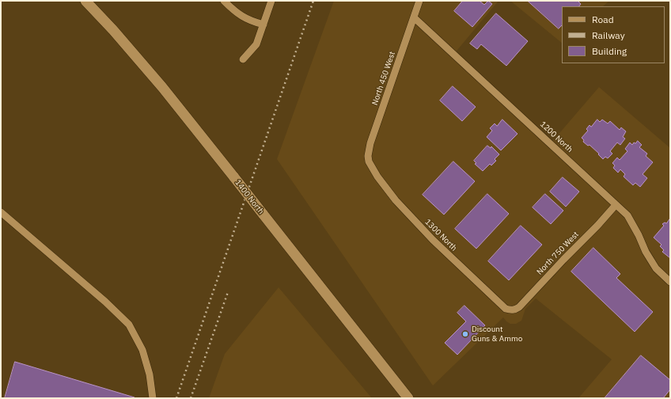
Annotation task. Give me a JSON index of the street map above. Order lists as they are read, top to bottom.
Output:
{
  "streets": {
    "main road": ["1400 North"],
    "street": [
      "North 450 West",
      "1200 North",
      "1300 North",
      "North 750 West"
    ]
  },
  "crossings": [
    ["North 450 West", "1200 North"],
    ["North 450 West", "1300 North"],
    ["1200 North", "North 750 West"],
    ["1300 North", "North 750 West"]
  ],
  "places": ["Discount Guns & Ammo"],
  "legend": ["Road", "Railway", "Building"]
}
